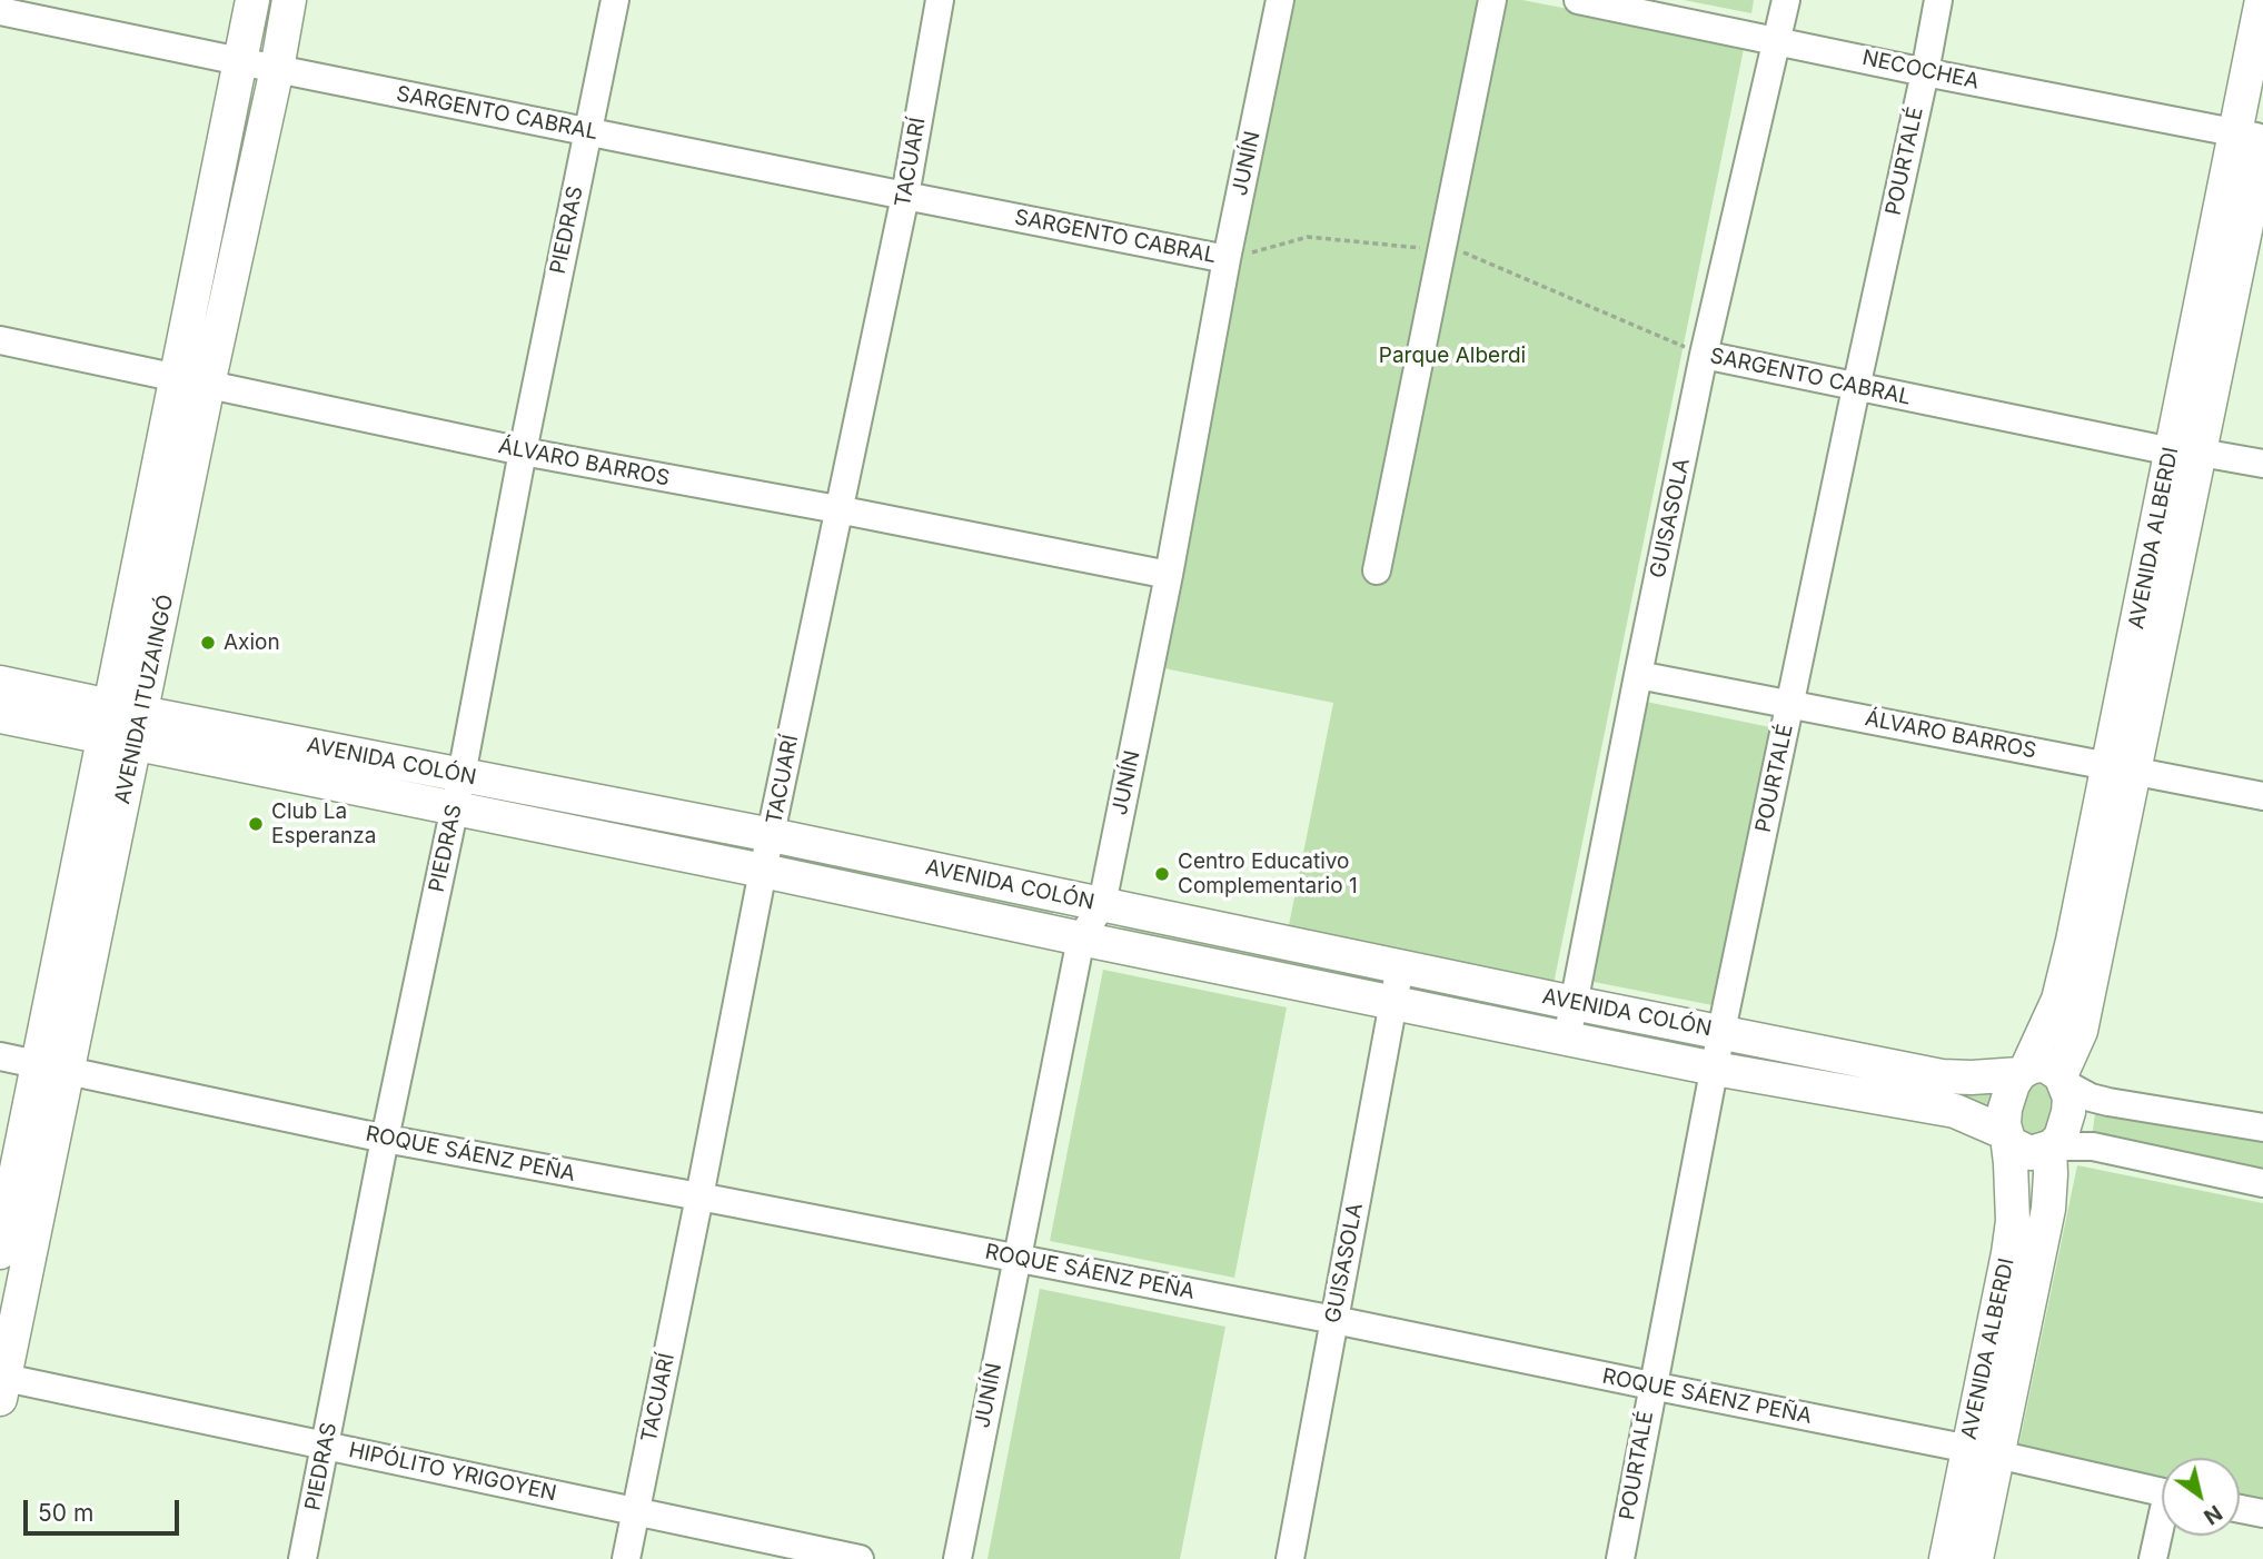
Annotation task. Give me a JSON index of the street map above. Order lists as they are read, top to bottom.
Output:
{
  "streets": {
    "main road": ["AVENIDA ALBERDI", "AVENIDA ITUZAINGÓ", "AVENIDA COLÓN"],
    "street": [
      "NECOCHEA",
      "SARGENTO CABRAL",
      "POURTALÉ",
      "TACUARÍ",
      "JUNÍN",
      "PIEDRAS",
      "ÁLVARO BARROS",
      "GUISASOLA",
      "ROQUE SÁENZ PEÑA",
      "HIPÓLITO YRIGOYEN"
    ]
  },
  "crossings": [
    ["NECOCHEA", "POURTALÉ"],
    ["NECOCHEA", "GUISASOLA"],
    ["NECOCHEA", "AVENIDA ALBERDI"],
    ["SARGENTO CABRAL", "POURTALÉ"],
    ["SARGENTO CABRAL", "TACUARÍ"],
    ["SARGENTO CABRAL", "JUNÍN"],
    ["SARGENTO CABRAL", "PIEDRAS"],
    ["SARGENTO CABRAL", "GUISASOLA"],
    ["SARGENTO CABRAL", "AVENIDA ALBERDI"],
    ["SARGENTO CABRAL", "AVENIDA ITUZAINGÓ"],
    ["POURTALÉ", "ÁLVARO BARROS"],
    ["POURTALÉ", "AVENIDA COLÓN"],
    ["POURTALÉ", "ROQUE SÁENZ PEÑA"],
    ["TACUARÍ", "ÁLVARO BARROS"],
    ["TACUARÍ", "AVENIDA COLÓN"],
    ["TACUARÍ", "ROQUE SÁENZ PEÑA"],
    ["TACUARÍ", "HIPÓLITO YRIGOYEN"],
    ["JUNÍN", "ÁLVARO BARROS"],
    ["JUNÍN", "AVENIDA COLÓN"],
    ["JUNÍN", "ROQUE SÁENZ PEÑA"],
    ["PIEDRAS", "ÁLVARO BARROS"],
    ["PIEDRAS", "AVENIDA COLÓN"],
    ["PIEDRAS", "ROQUE SÁENZ PEÑA"],
    ["PIEDRAS", "HIPÓLITO YRIGOYEN"],
    ["ÁLVARO BARROS", "GUISASOLA"],
    ["ÁLVARO BARROS", "AVENIDA ALBERDI"],
    ["ÁLVARO BARROS", "AVENIDA ITUZAINGÓ"],
    ["GUISASOLA", "AVENIDA COLÓN"],
    ["GUISASOLA", "ROQUE SÁENZ PEÑA"],
    ["AVENIDA ALBERDI", "AVENIDA COLÓN"],
    ["AVENIDA ALBERDI", "ROQUE SÁENZ PEÑA"],
    ["AVENIDA ITUZAINGÓ", "AVENIDA COLÓN"],
    ["AVENIDA ITUZAINGÓ", "ROQUE SÁENZ PEÑA"],
    ["AVENIDA ITUZAINGÓ", "HIPÓLITO YRIGOYEN"]
  ],
  "parks": ["Parque Alberdi"],
  "places": ["Axion", "Club La Esperanza", "Centro Educativo Complementario 1"],
  "scale_bar": "50 m",
  "north": "bottom right"
}
